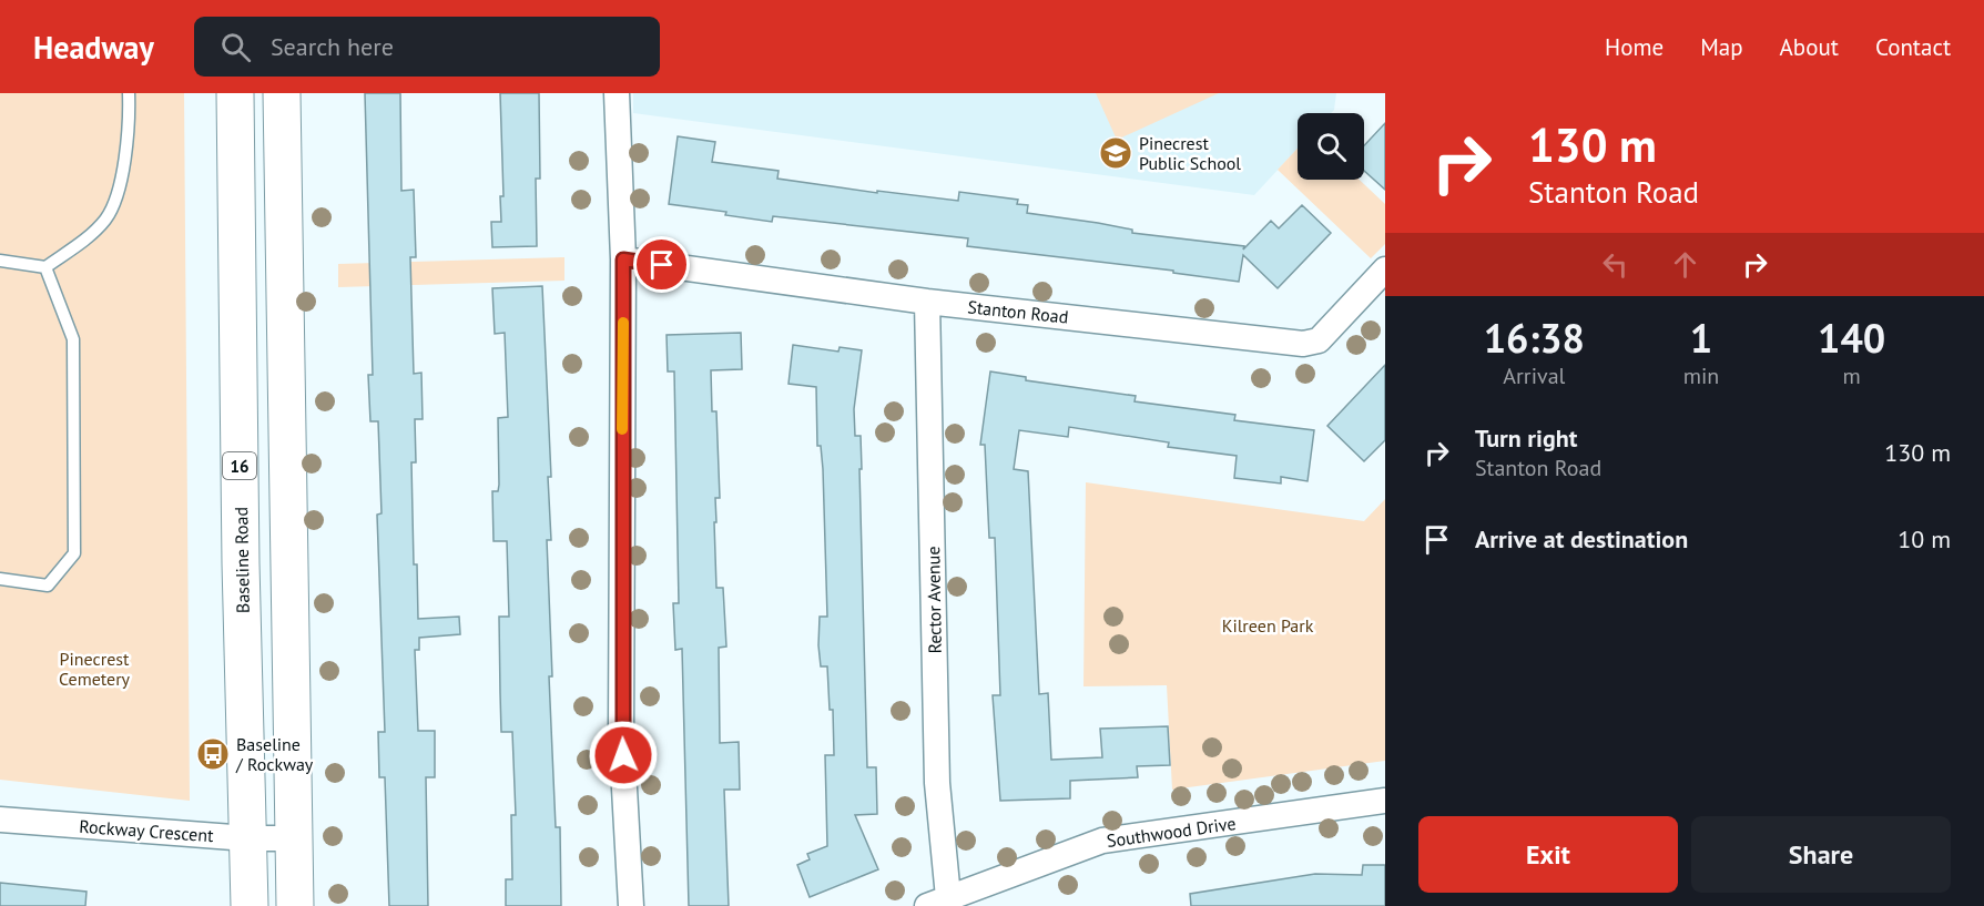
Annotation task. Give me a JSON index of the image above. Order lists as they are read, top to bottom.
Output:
{
  "streets": {
    "main road": ["16", "Baseline Road"],
    "street": [
      "Stanton Road",
      "Rector Avenue",
      "Rockway Crescent",
      "Southwood Drive"
    ]
  },
  "crossings": [
    ["Stanton Road", "Rector Avenue"],
    ["Baseline Road", "Rockway Crescent"],
    ["Rector Avenue", "Southwood Drive"]
  ],
  "parks": ["Kilreen Park", "Pinecrest Cemetery"],
  "places": {
    "school or university": ["Pinecrest Public School"],
    "bus stop": ["Baseline / Rockway"]
  },
  "page": {
    "header": "Headway",
    "search": "Search here",
    "nav": [
      "Home",
      "Map",
      "About",
      "Contact"
    ],
    "turn": ["130 m", "Stanton Road"],
    "eta": [
      "16:38",
      "Arrival",
      "1",
      "min",
      "140",
      "m"
    ],
    "list": [
      {
        "name": "Turn right",
        "note": "Stanton Road",
        "value": "130 m"
      },
      {
        "name": "Arrive at destination",
        "value": "10 m"
      }
    ],
    "buttons": ["Exit", "Share"]
  }
}
